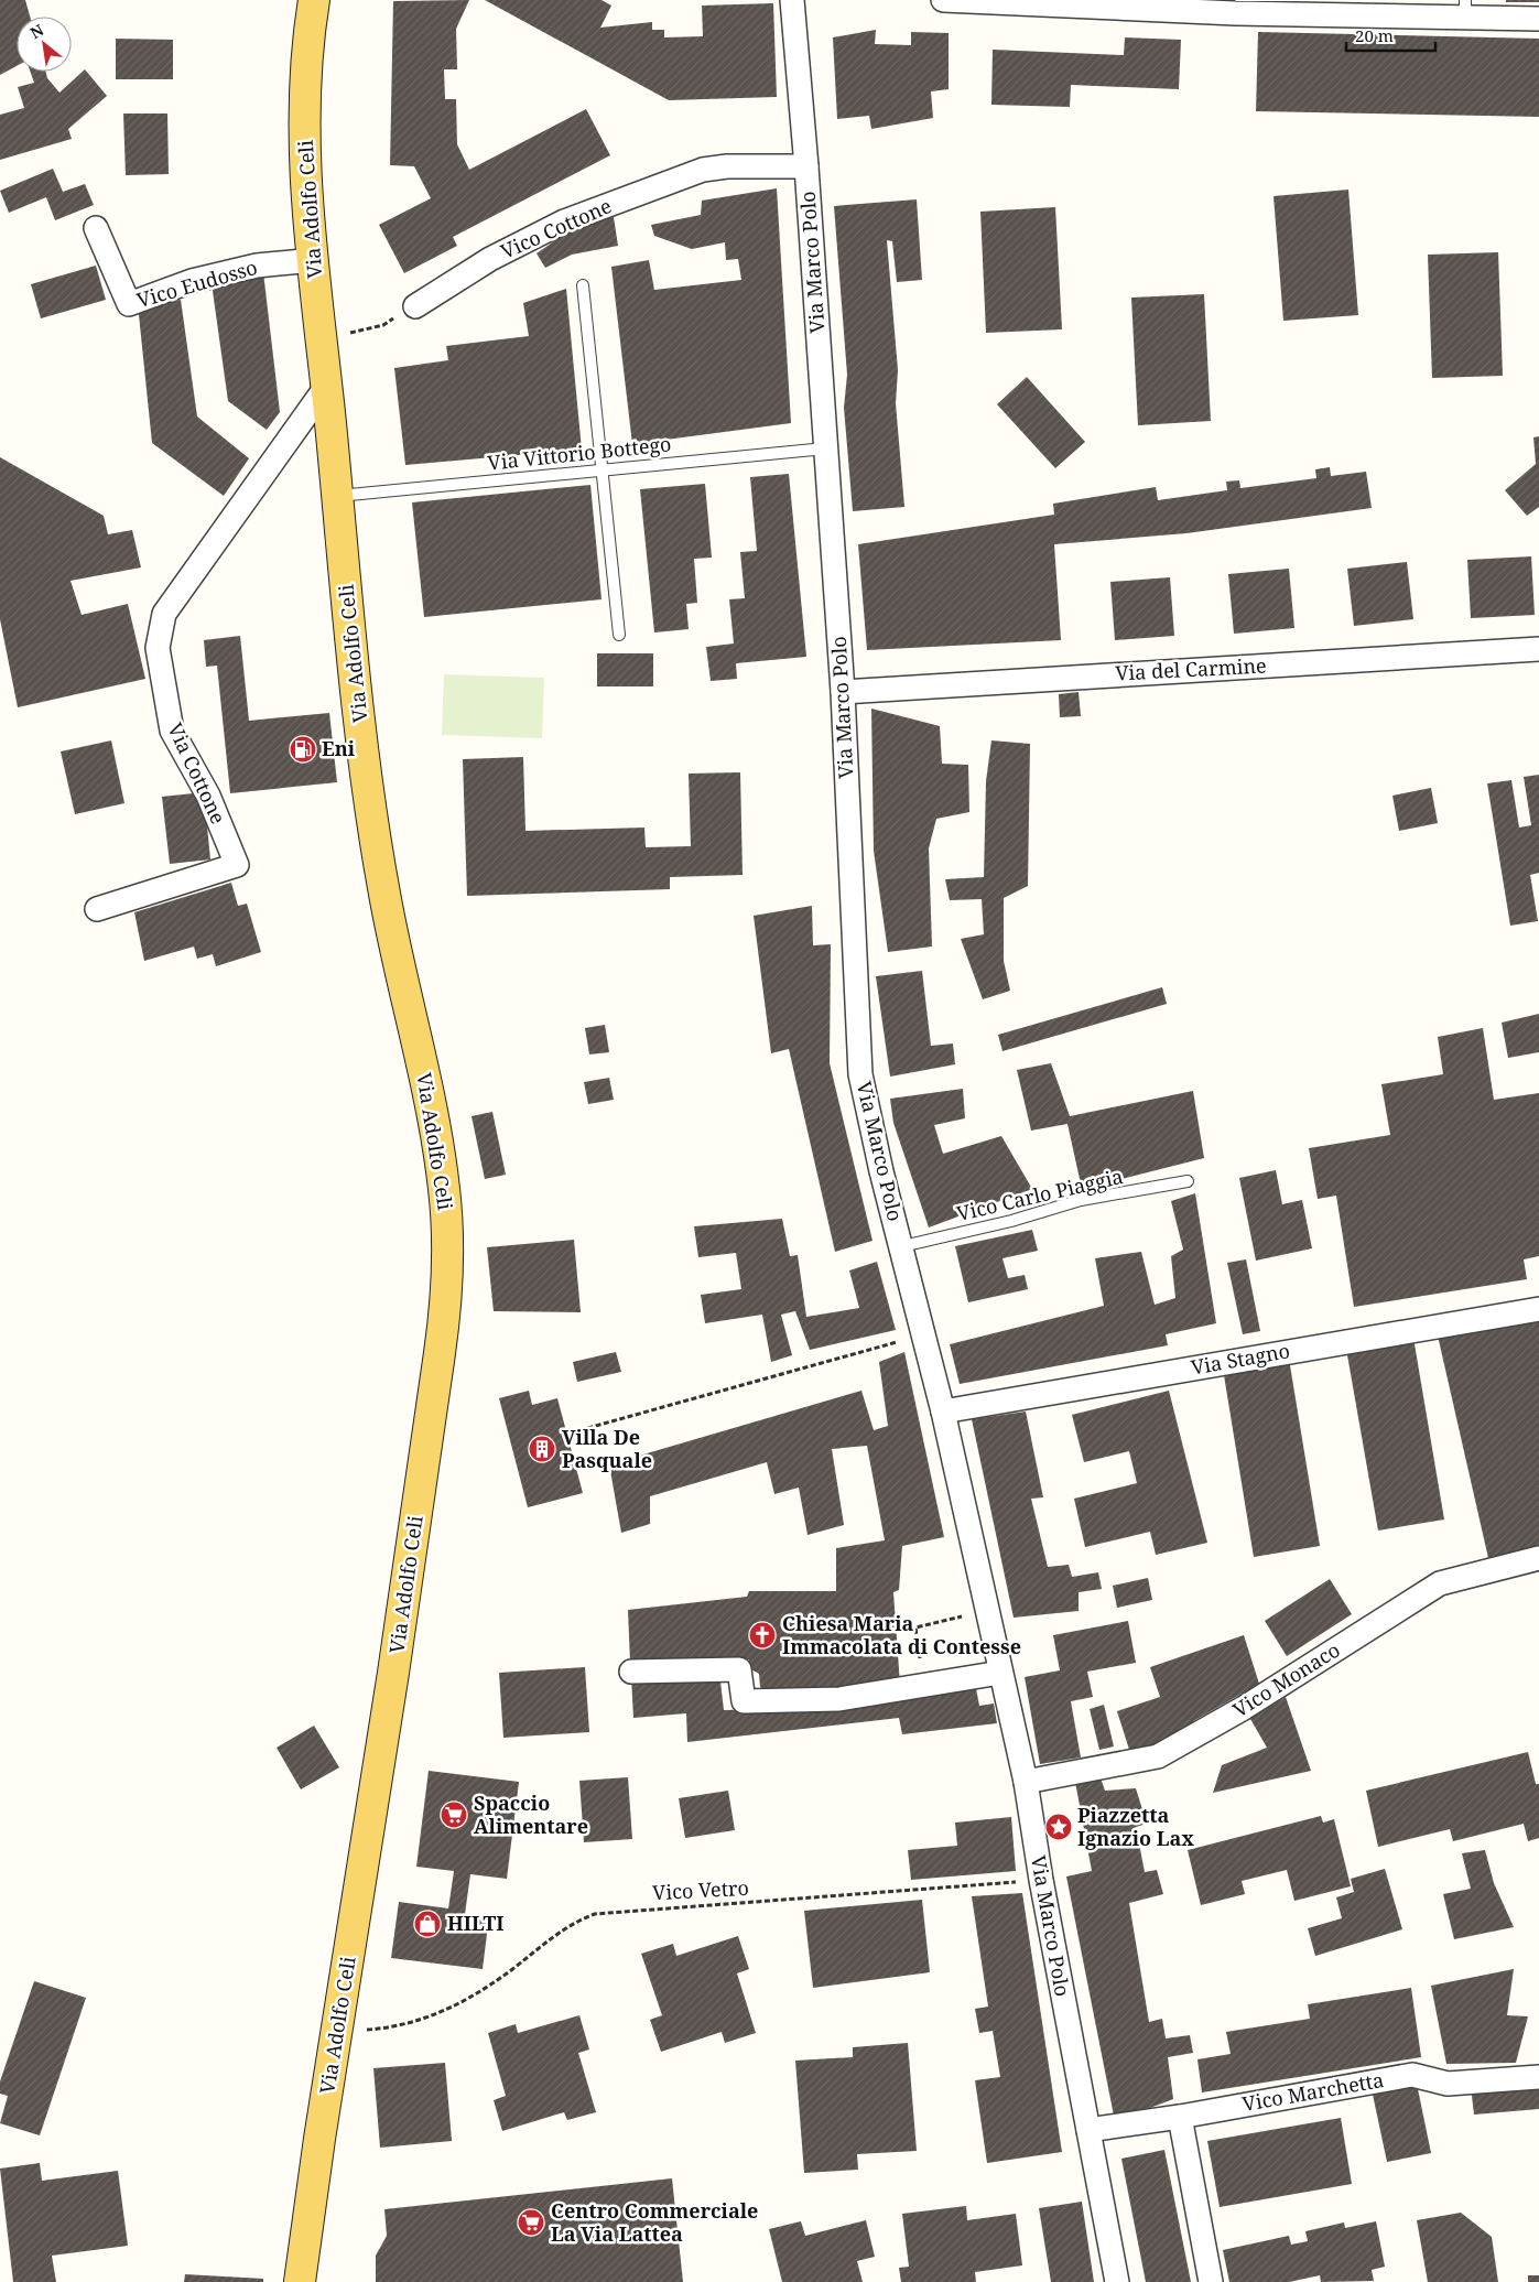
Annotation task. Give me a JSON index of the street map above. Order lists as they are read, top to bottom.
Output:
{
  "streets": {
    "main road": ["Via Adolfo Celi"],
    "street": [
      "Vico Cottone",
      "Via Marco Polo",
      "Vico Eudosso",
      "Via del Carmine",
      "Via Cottone",
      "Via Stagno",
      "Vico Monaco",
      "Vico Marchetta"
    ],
    "lane": ["Via Vittorio Bottego", "Vico Carlo Piaggia"],
    "path": ["Vico Vetro"]
  },
  "crossings": [
    ["Via Adolfo Celi", "Vico Eudosso"],
    ["Via Adolfo Celi", "Via Vittorio Bottego"],
    ["Via Adolfo Celi", "Via Cottone"],
    ["Vico Cottone", "Via Marco Polo"],
    ["Via Marco Polo", "Via Vittorio Bottego"],
    ["Via Marco Polo", "Via del Carmine"],
    ["Via Marco Polo", "Vico Carlo Piaggia"],
    ["Via Marco Polo", "Via Stagno"],
    ["Via Marco Polo", "Vico Monaco"],
    ["Via Marco Polo", "Vico Vetro"],
    ["Via Marco Polo", "Vico Marchetta"]
  ],
  "places": {
    "fuel station": ["Eni"],
    "building": ["Villa De Pasquale"],
    "church": ["Chiesa Maria Immacolata di Contesse"],
    "supermarket": ["Spaccio Alimentare", "Centro Commerciale La Via Lattea"],
    "place": ["Piazzetta Ignazio Lax"],
    "shop": ["HILTI"]
  },
  "scale_bar": "20 m",
  "north": "top left"
}
